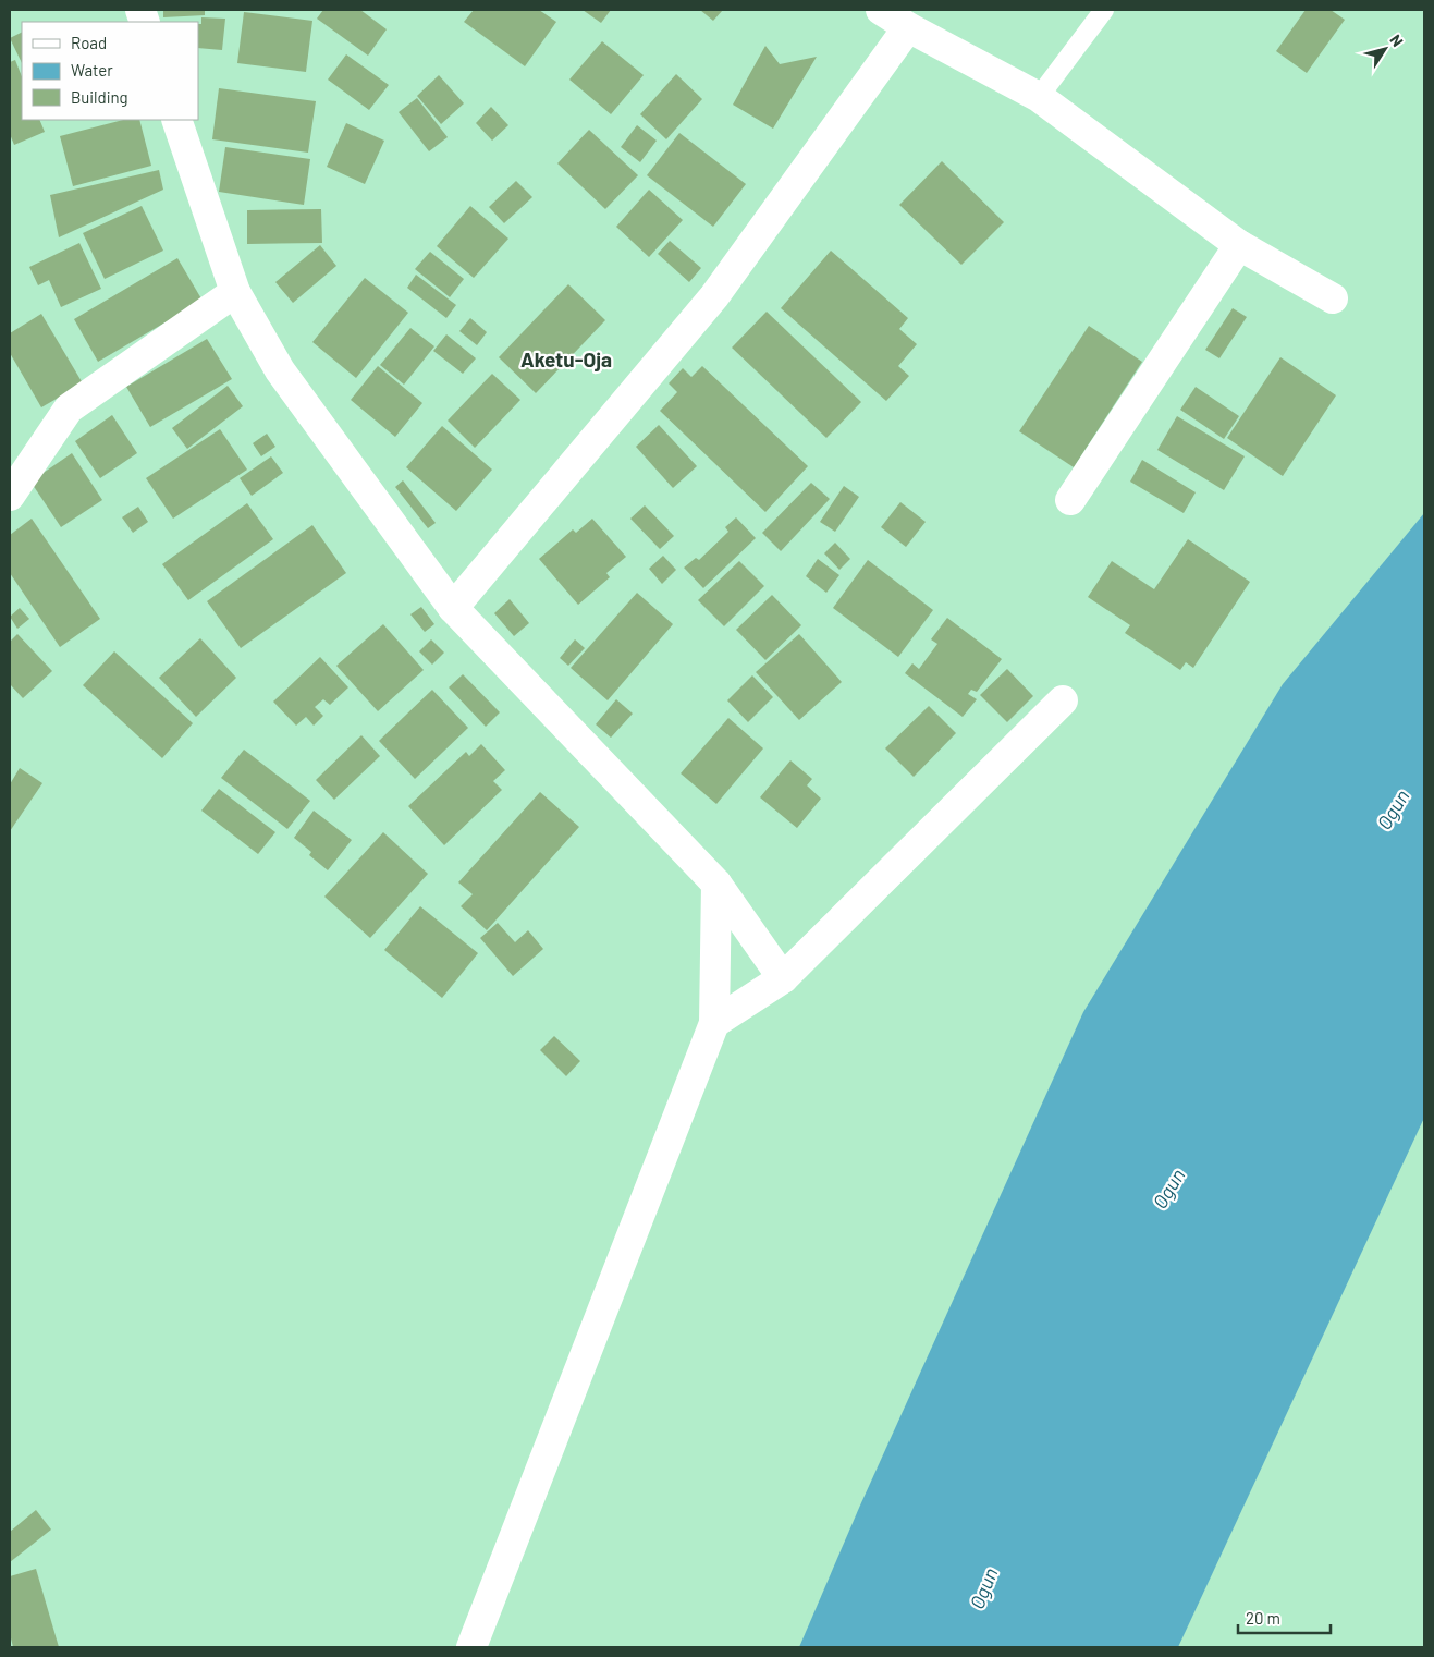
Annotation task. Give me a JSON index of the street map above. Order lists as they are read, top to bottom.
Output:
{
  "districts": ["Aketu-Oja"],
  "water": ["Ogun"],
  "legend": ["Road", "Water", "Building"],
  "scale_bar": "20 m",
  "north": "top right"
}
